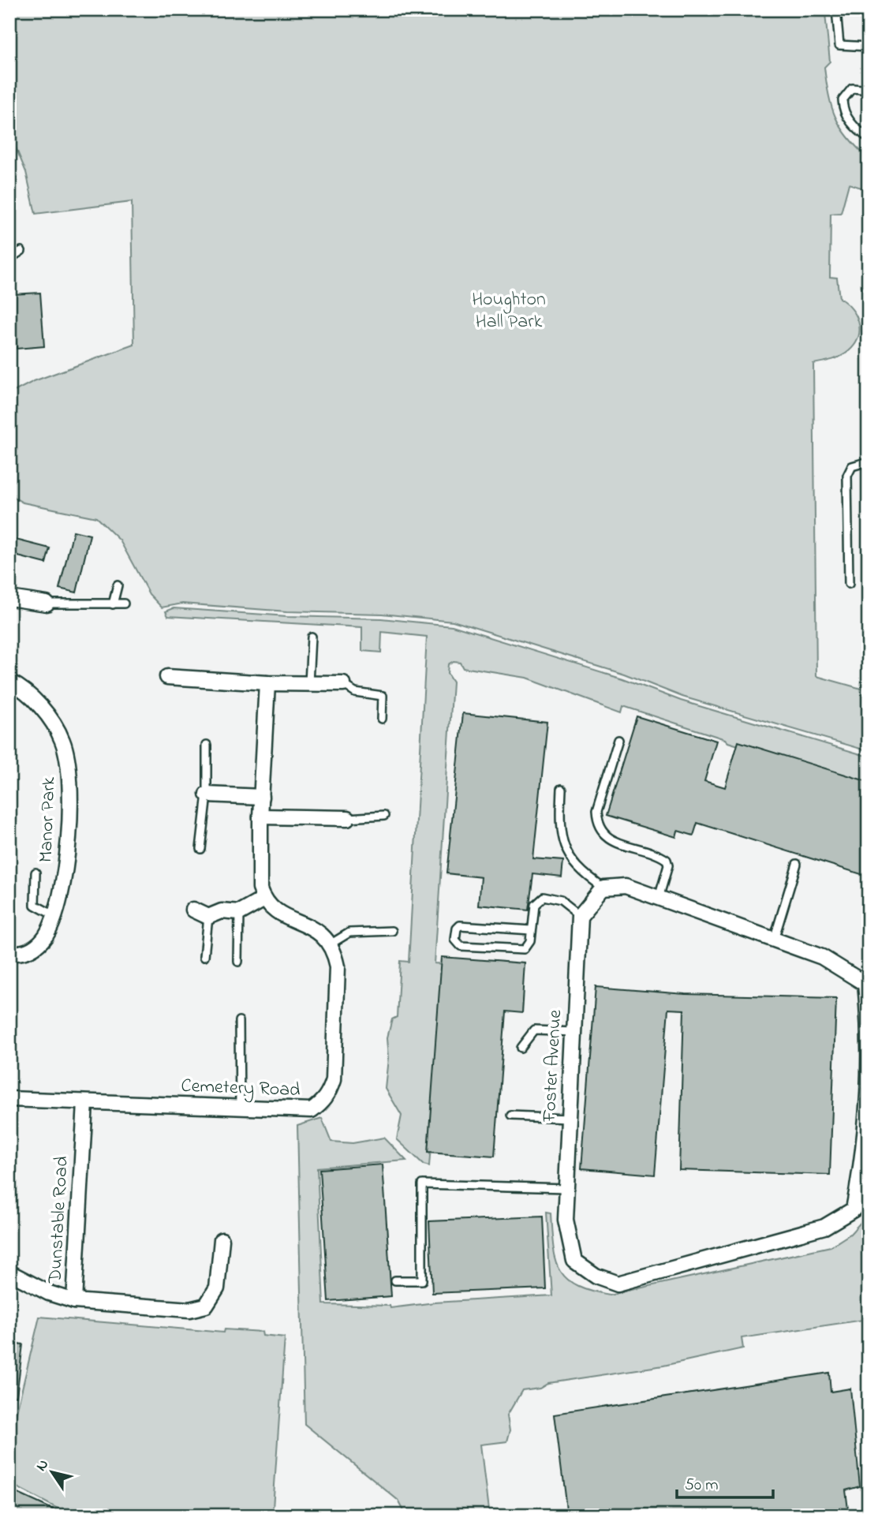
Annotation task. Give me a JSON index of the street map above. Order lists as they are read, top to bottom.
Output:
{
  "streets": {
    "street": [
      "Manor Park",
      "Foster Avenue",
      "Cemetery Road",
      "Dunstable Road"
    ]
  },
  "crossings": [
    ["Cemetery Road", "Dunstable Road"]
  ],
  "parks": ["Houghton Hall Park"],
  "scale_bar": "50 m",
  "north": "top left"
}
